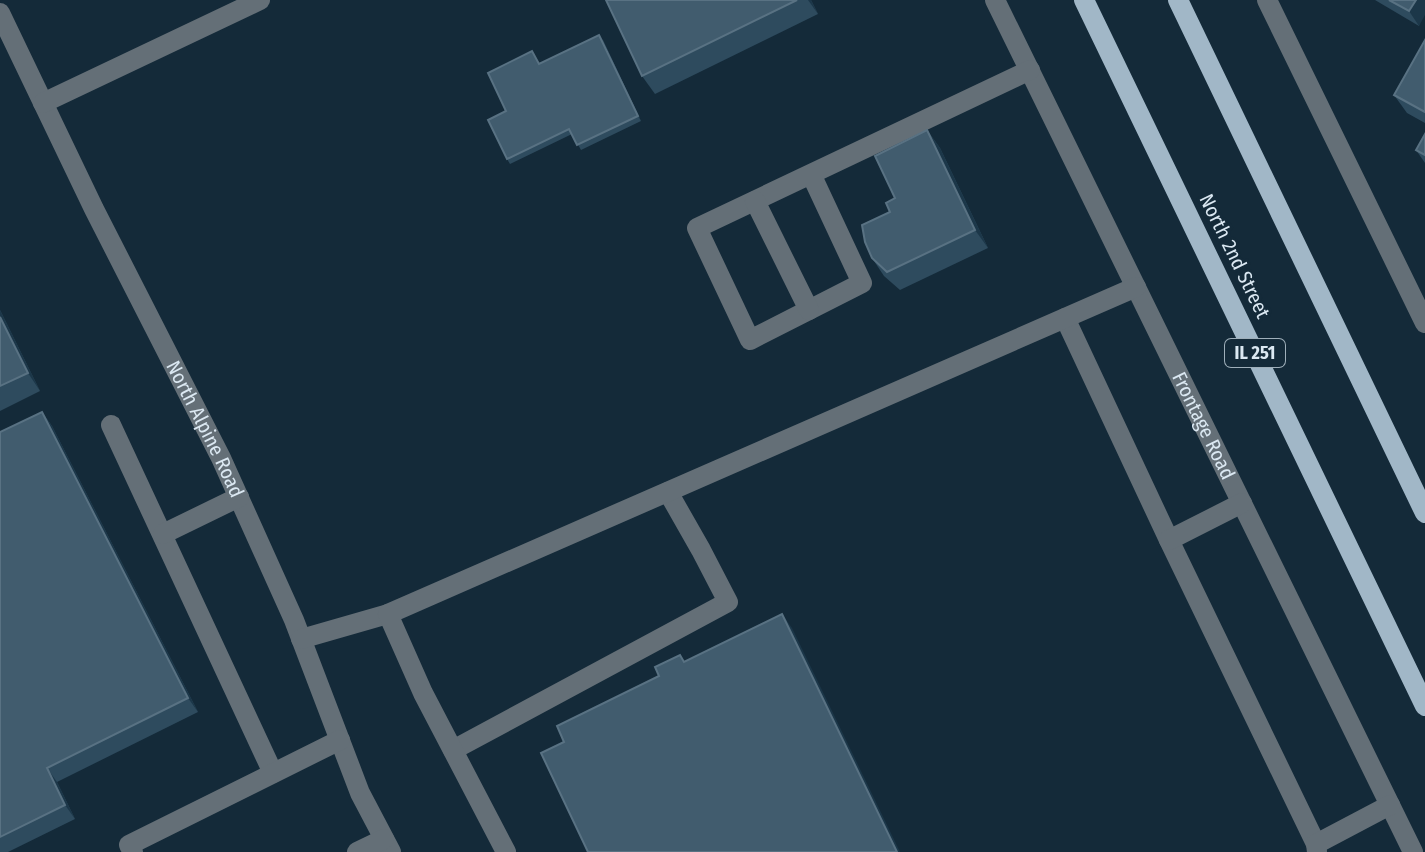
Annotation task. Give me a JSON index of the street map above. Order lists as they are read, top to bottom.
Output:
{
  "streets": {
    "main road": ["North 2nd Street", "IL 251"],
    "street": ["Frontage Road", "North Alpine Road"]
  }
}
